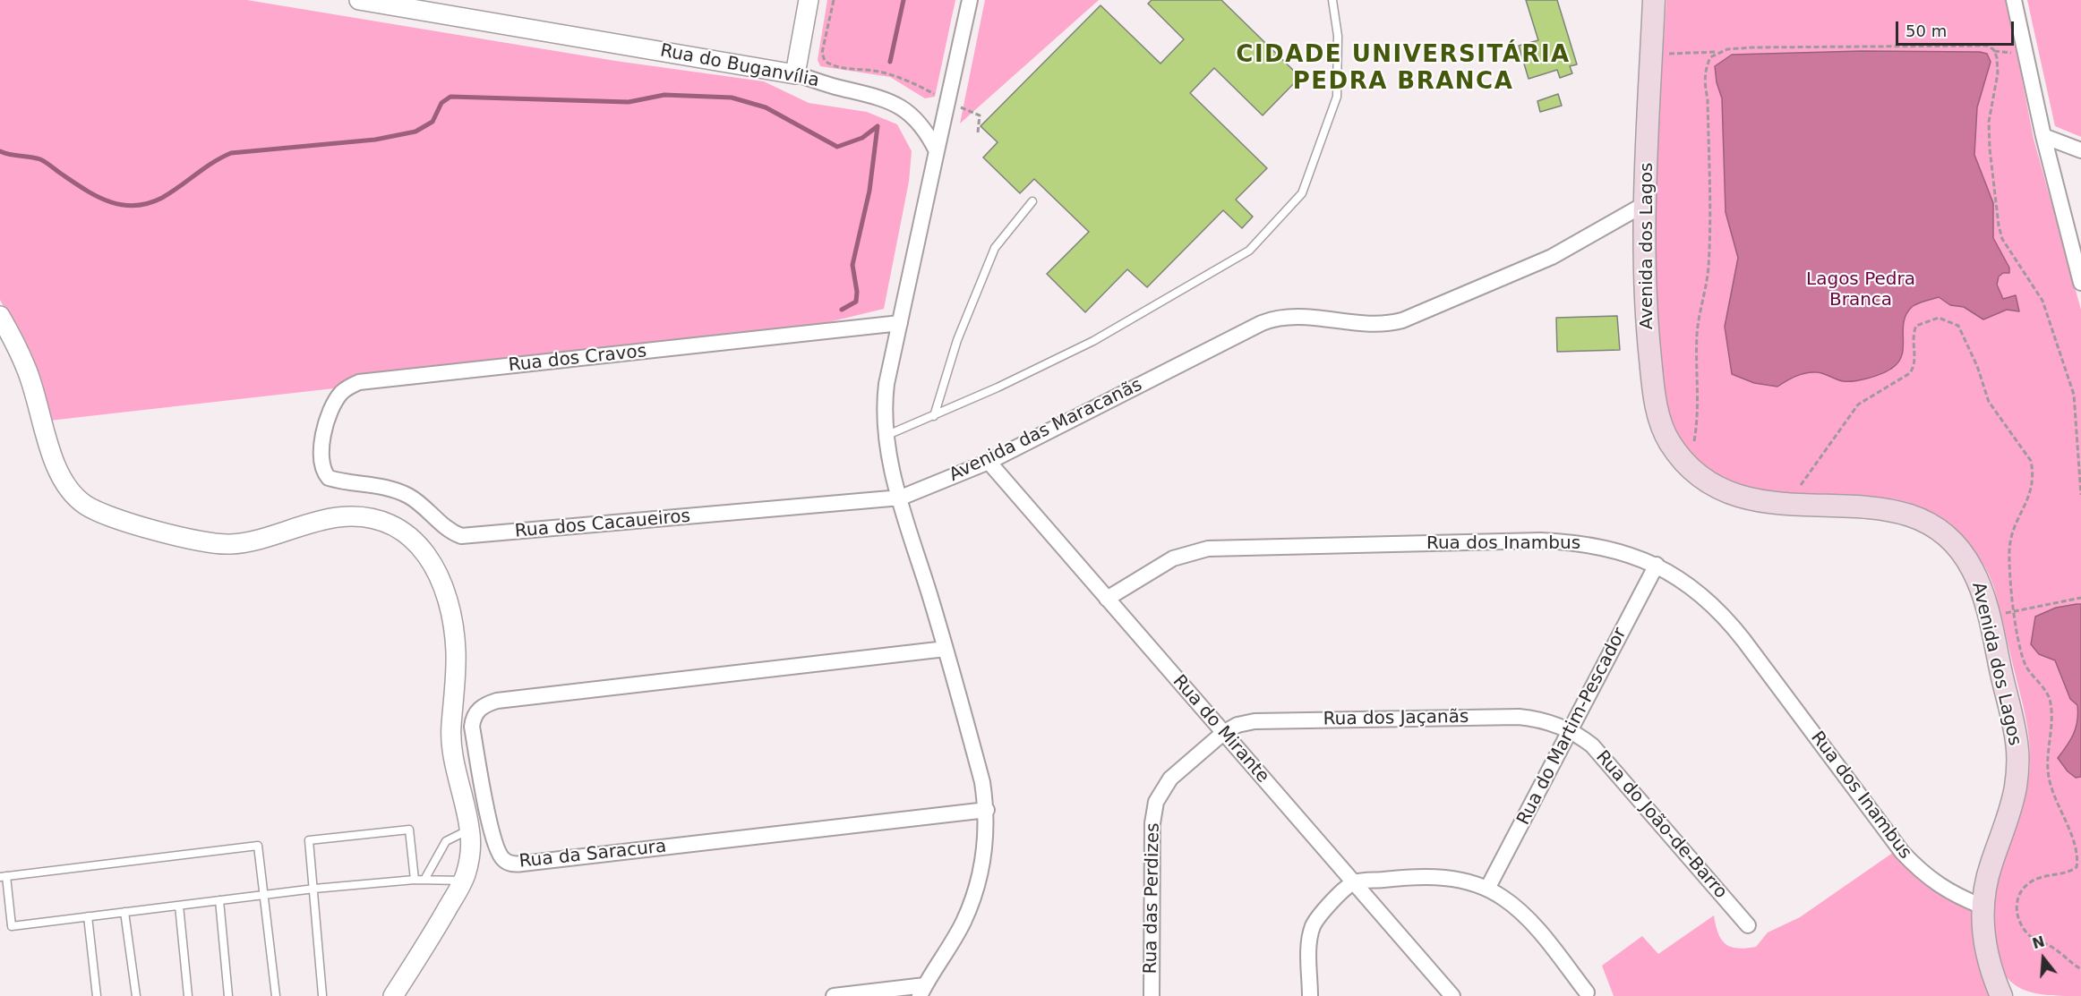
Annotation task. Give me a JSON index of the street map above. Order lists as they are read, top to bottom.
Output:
{
  "streets": {
    "main road": ["Avenida dos Lagos"],
    "street": [
      "Rua do Buganvília",
      "Rua dos Cravos",
      "Avenida das Maracanãs",
      "Rua dos Cacaueiros",
      "Rua dos Inambus",
      "Rua dos Jaçanãs",
      "Rua do Martim-Pescador",
      "Rua do Mirante",
      "Rua do João-de-Barro",
      "Rua da Saracura",
      "Rua das Perdizes"
    ]
  },
  "crossings": [
    ["Avenida dos Lagos", "Avenida das Maracanãs"],
    ["Avenida dos Lagos", "Rua dos Inambus"],
    ["Rua dos Cravos", "Rua dos Cacaueiros"],
    ["Avenida das Maracanãs", "Rua dos Cacaueiros"],
    ["Avenida das Maracanãs", "Rua do Mirante"],
    ["Rua dos Inambus", "Rua do Martim-Pescador"],
    ["Rua dos Inambus", "Rua do Mirante"],
    ["Rua dos Jaçanãs", "Rua do Martim-Pescador"],
    ["Rua dos Jaçanãs", "Rua do Mirante"],
    ["Rua dos Jaçanãs", "Rua do João-de-Barro"],
    ["Rua dos Jaçanãs", "Rua das Perdizes"],
    ["Rua do Martim-Pescador", "Rua do João-de-Barro"],
    ["Rua do Mirante", "Rua das Perdizes"]
  ],
  "districts": ["CIDADE UNIVERSITÁRIA PEDRA BRANCA"],
  "parks": ["Lagos Pedra Branca"],
  "scale_bar": "50 m",
  "north": "top"
}
